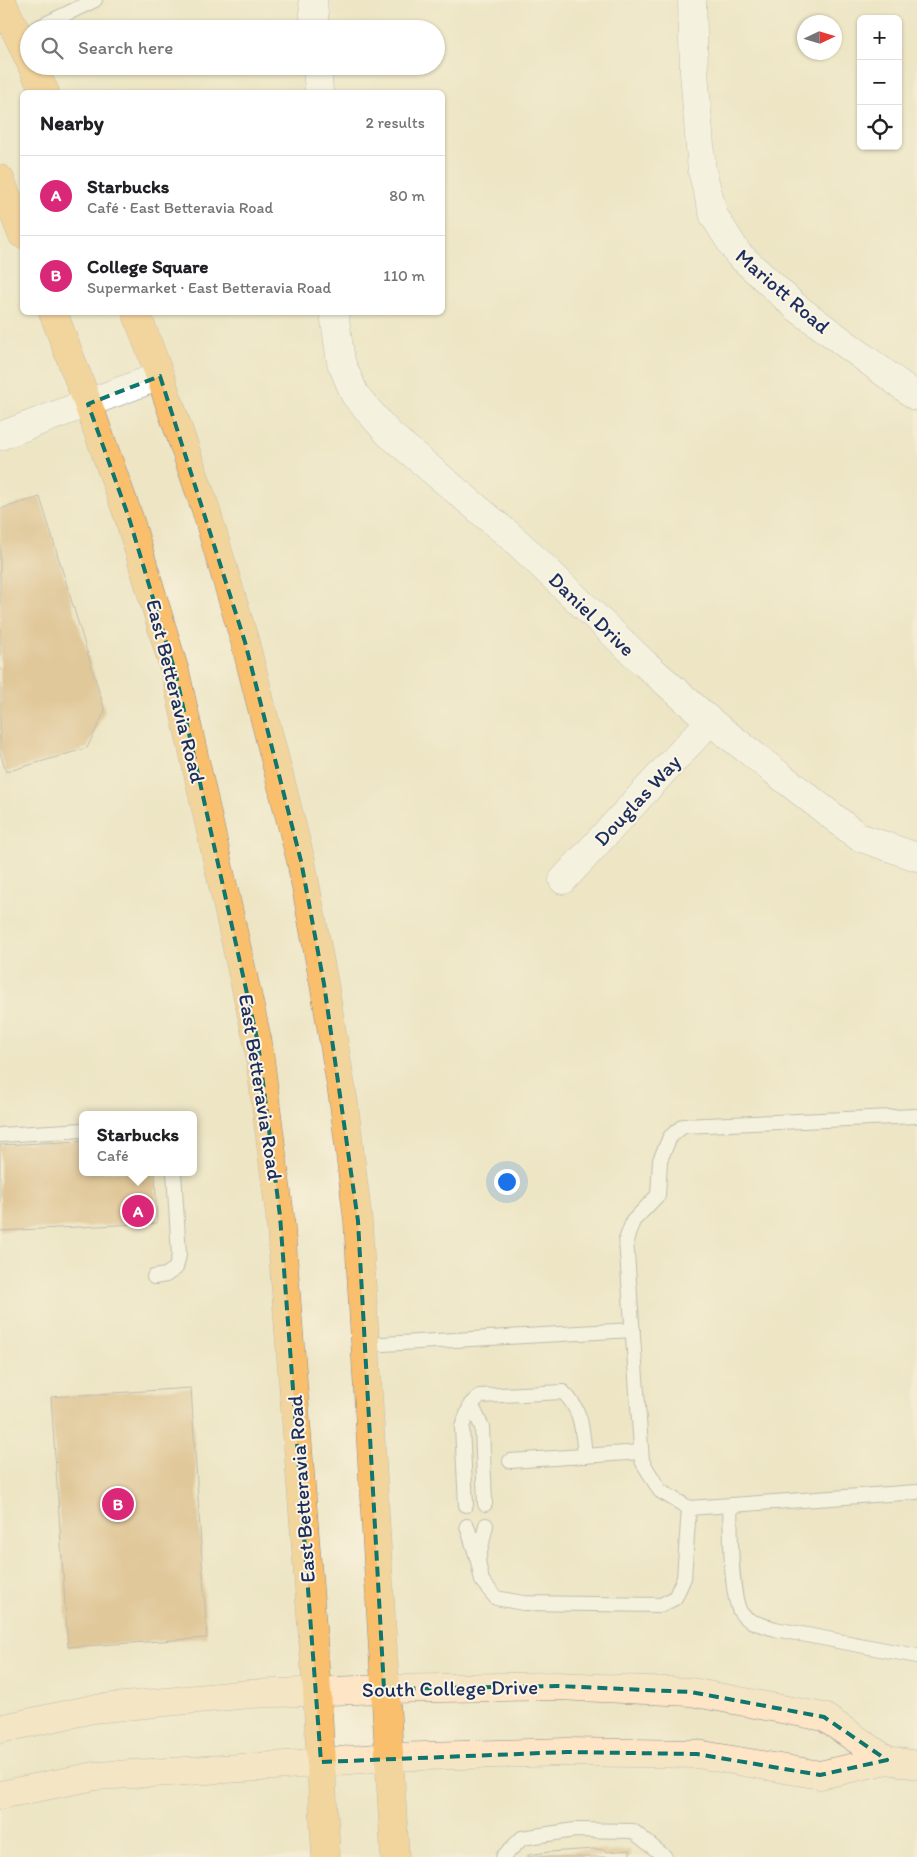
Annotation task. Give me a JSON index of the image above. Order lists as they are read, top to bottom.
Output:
{
  "streets": {
    "highway": ["East Betteravia Road"],
    "street": [
      "Mariott Road",
      "Daniel Drive",
      "Douglas Way",
      "South College Drive"
    ]
  },
  "crossings": [
    ["Daniel Drive", "Douglas Way"],
    ["East Betteravia Road", "South College Drive"]
  ],
  "north": "right",
  "page": {
    "map_buttons": ["+", "−"],
    "search": "Search here",
    "heading": ["Nearby", "2 results"],
    "list": [
      {
        "mark": "A",
        "name": "Starbucks",
        "note": "Café · East Betteravia Road",
        "value": "80 m"
      },
      {
        "mark": "B",
        "name": "College Square",
        "note": "Supermarket · East Betteravia Road",
        "value": "110 m"
      }
    ],
    "popup": ["Starbucks", "Café"],
    "pins": ["A", "B"]
  }
}
